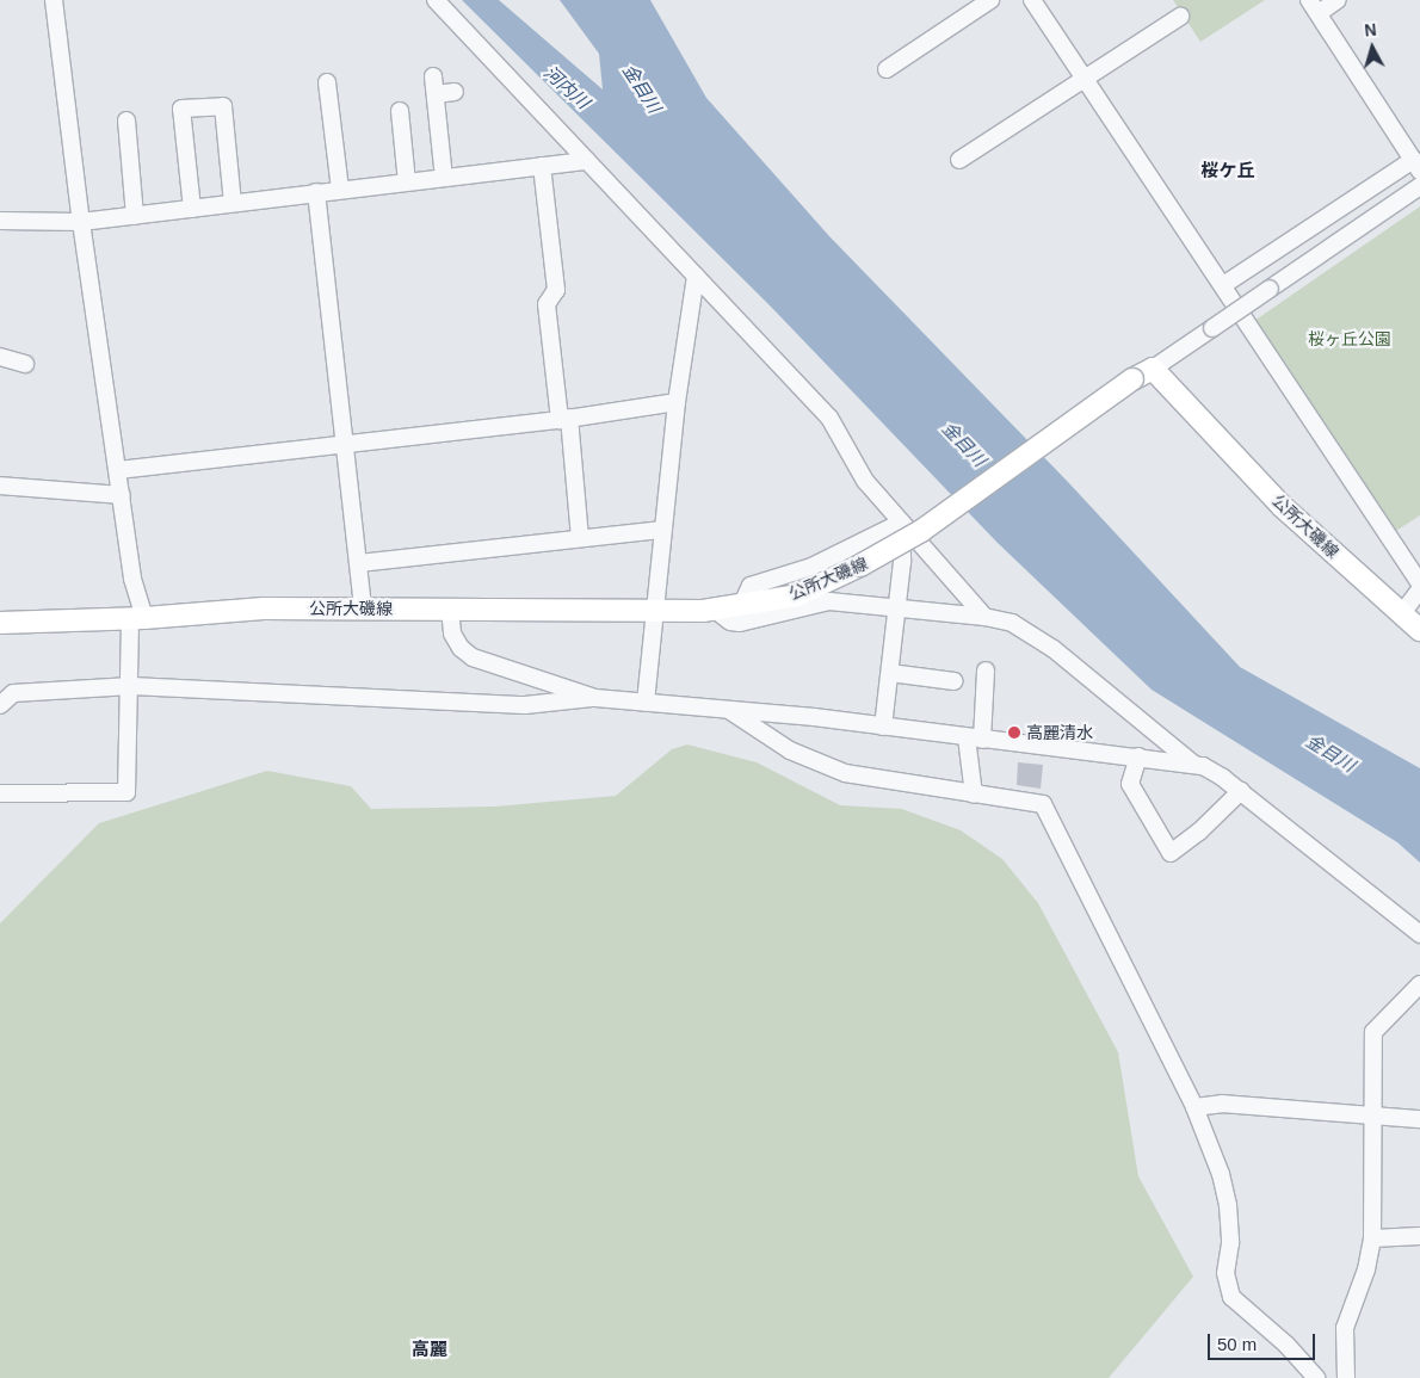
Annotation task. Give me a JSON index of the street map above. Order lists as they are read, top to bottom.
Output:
{
  "streets": {
    "main road": ["公所大磯線"]
  },
  "districts": ["桜ケ丘", "高麗"],
  "water": ["河内川", "金目川"],
  "parks": ["桜ヶ丘公園"],
  "places": ["高麗清水"],
  "scale_bar": "50 m",
  "north": "top"
}
